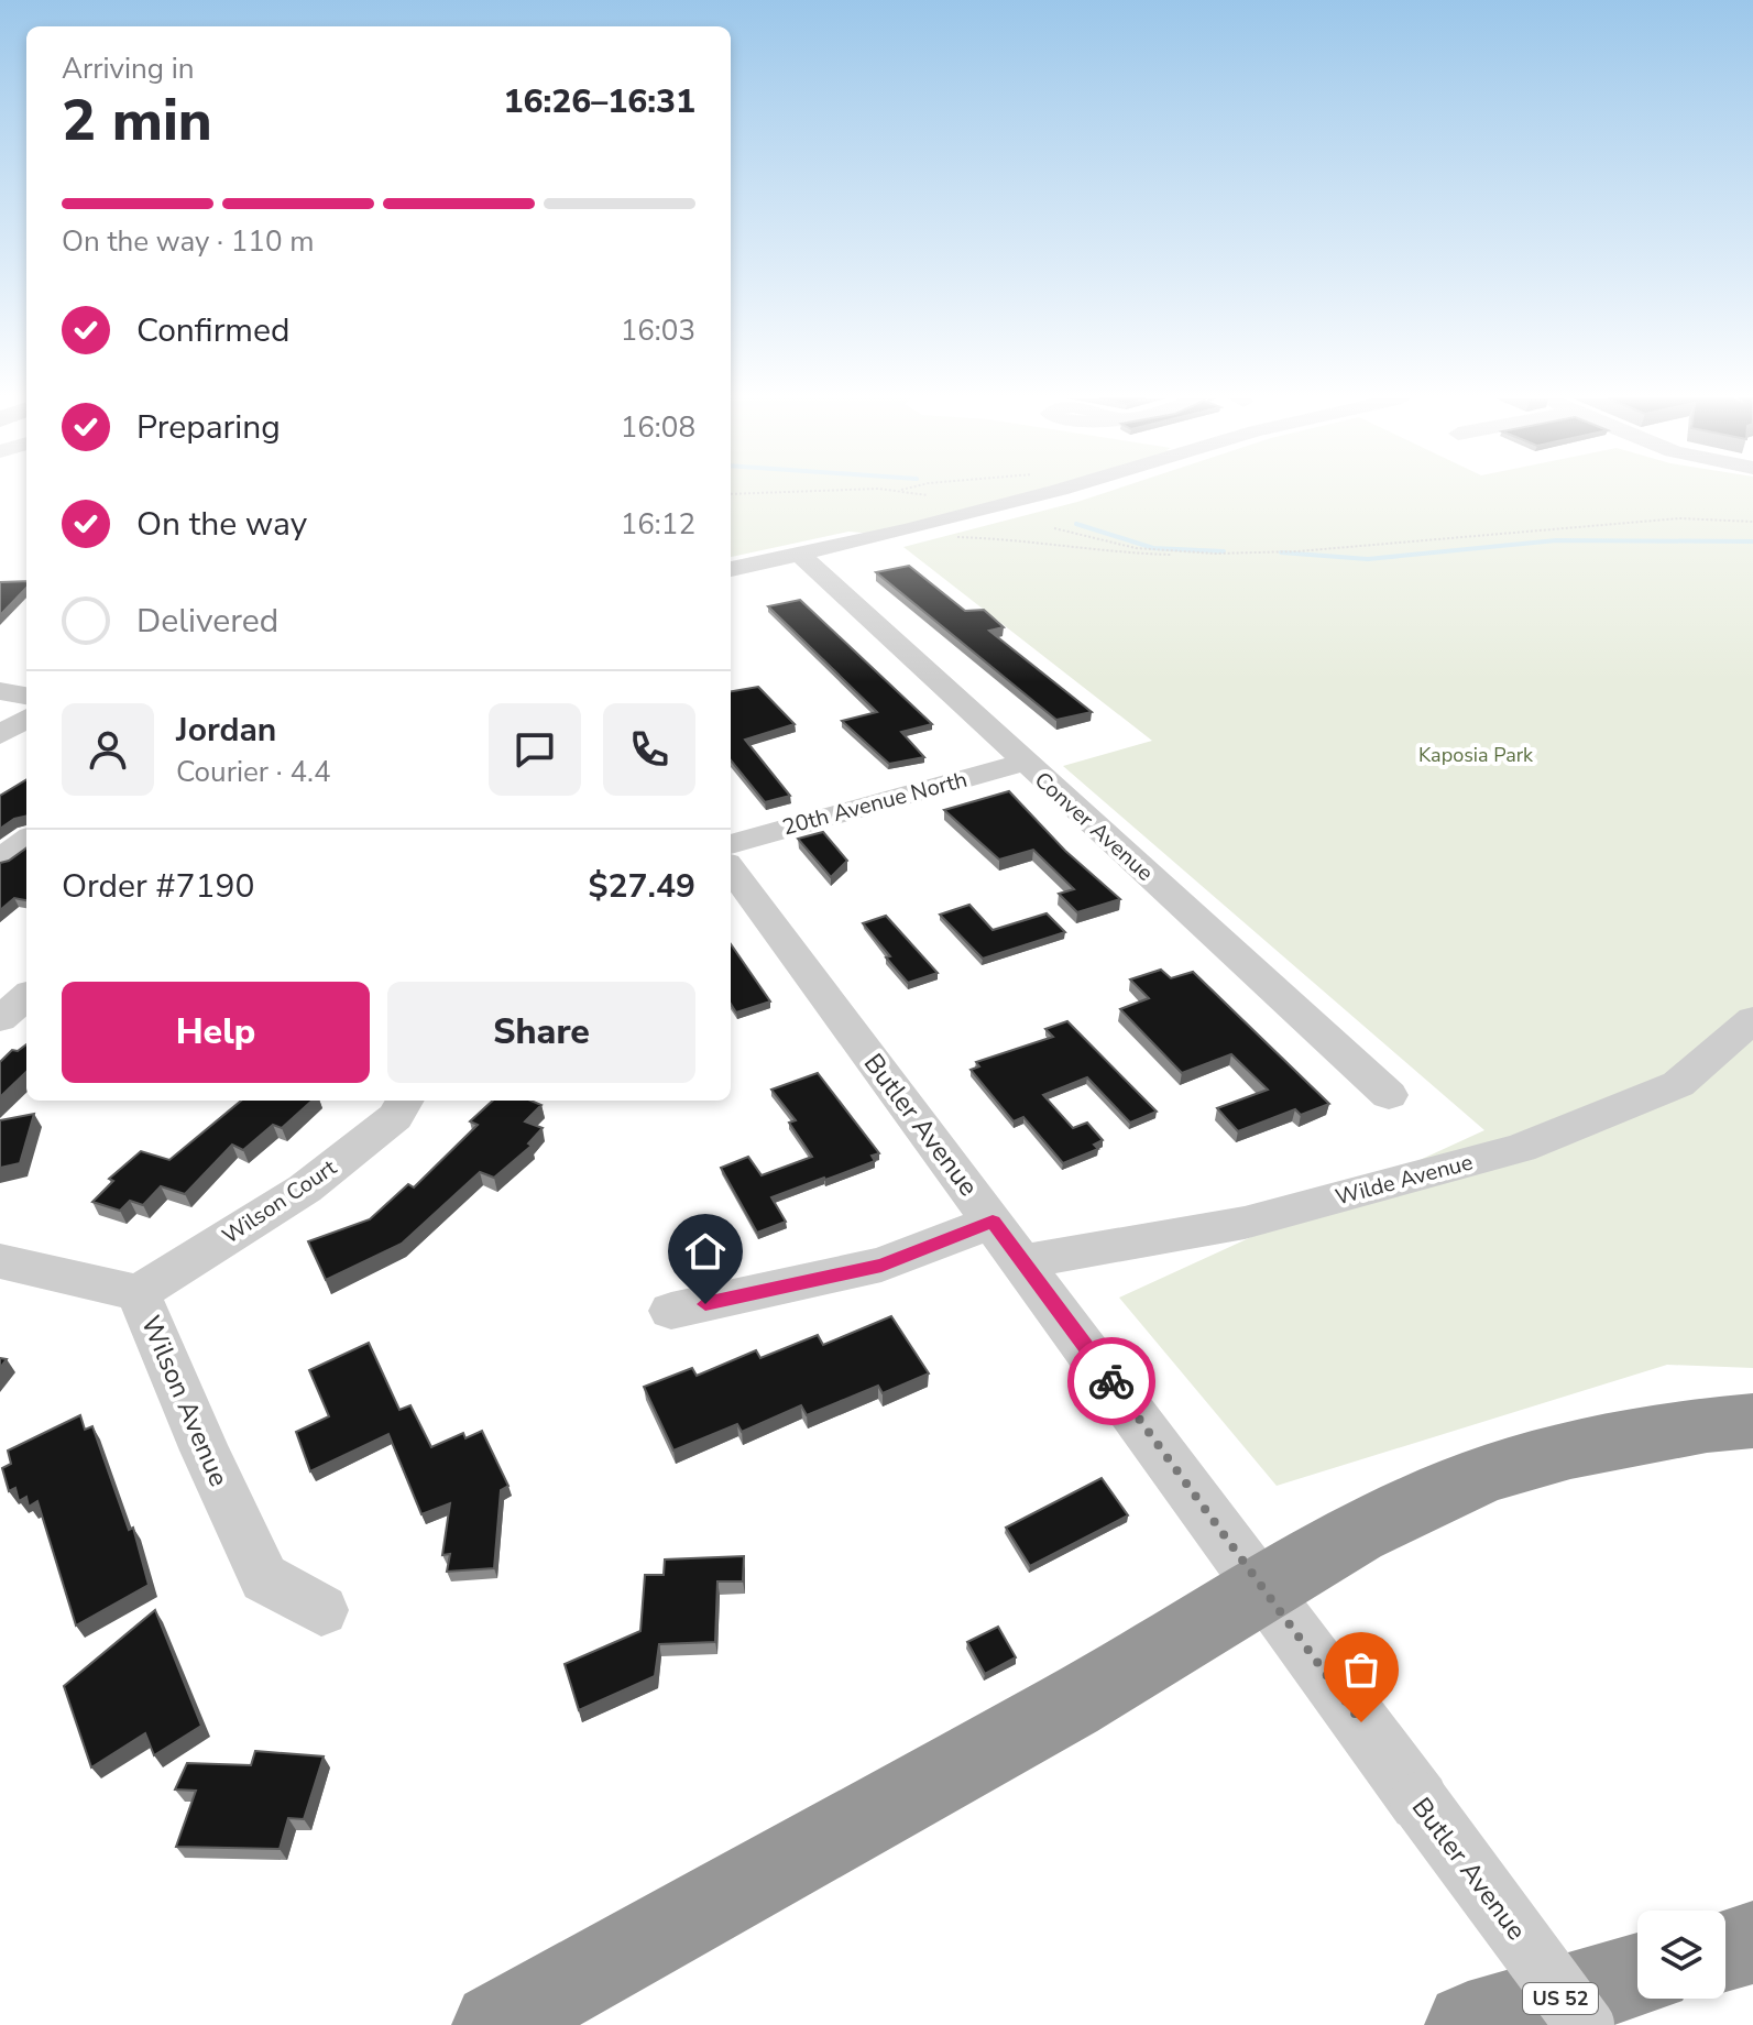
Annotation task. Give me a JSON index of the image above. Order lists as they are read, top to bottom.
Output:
{
  "streets": {
    "highway": ["US 52"],
    "street": [
      "20th Avenue North",
      "Conver Avenue",
      "Butler Avenue",
      "Wilde Avenue",
      "Wilson Court",
      "Wilson Avenue"
    ]
  },
  "crossings": [
    ["20th Avenue North", "Conver Avenue"],
    ["Butler Avenue", "Wilde Avenue"],
    ["Wilson Court", "Wilson Avenue"]
  ],
  "parks": ["Kaposia Park"],
  "page": {
    "heading": ["2 min", "Arriving in", "16:26–16:31"],
    "panel": [
      "Jordan",
      "Courier · 4.4",
      "Order #7190",
      "$27.49"
    ],
    "bar": "On the way · 110 m",
    "list": [
      ["Confirmed", "16:03"],
      ["Preparing", "16:08"],
      ["On the way", "16:12"],
      "Delivered"
    ],
    "buttons": ["Help", "Share"]
  }
}
